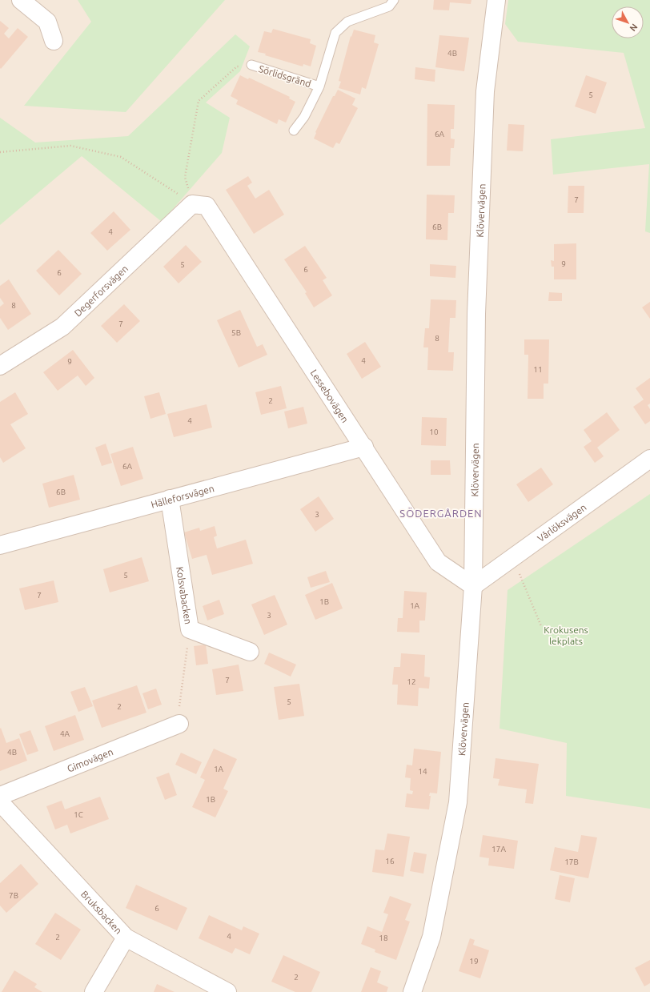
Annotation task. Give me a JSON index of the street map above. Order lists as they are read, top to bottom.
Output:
{
  "streets": {
    "street": [
      "Klövervägen",
      "Degerforsvägen",
      "Lessebovägen",
      "Hälleforsvägen",
      "Vårlöksvägen",
      "Kolsvabacken",
      "Gimovägen",
      "Bruksbacken"
    ],
    "lane": ["Sörlidsgränd"]
  },
  "crossings": [
    ["Klövervägen", "Lessebovägen"],
    ["Klövervägen", "Vårlöksvägen"],
    ["Degerforsvägen", "Lessebovägen"],
    ["Lessebovägen", "Hälleforsvägen"],
    ["Lessebovägen", "Vårlöksvägen"],
    ["Hälleforsvägen", "Kolsvabacken"]
  ],
  "districts": ["SÖDERGÅRDEN"],
  "parks": ["Krokusens lekplats"],
  "house_numbers": [
    "4B",
    "5",
    "6A",
    "7",
    "6B",
    "4",
    "9",
    "5",
    "6",
    "6",
    "8",
    "7",
    "5B",
    "8",
    "4",
    "9",
    "11",
    "2",
    "4",
    "10",
    "6A",
    "6B",
    "3",
    "5",
    "7",
    "1B",
    "1A",
    "3",
    "7",
    "12",
    "5",
    "2",
    "4A",
    "4B",
    "1A",
    "14",
    "1B",
    "1C",
    "17A",
    "16",
    "17B",
    "7B",
    "6",
    "4",
    "2",
    "18",
    "19",
    "2"
  ],
  "north": "bottom right"
}
